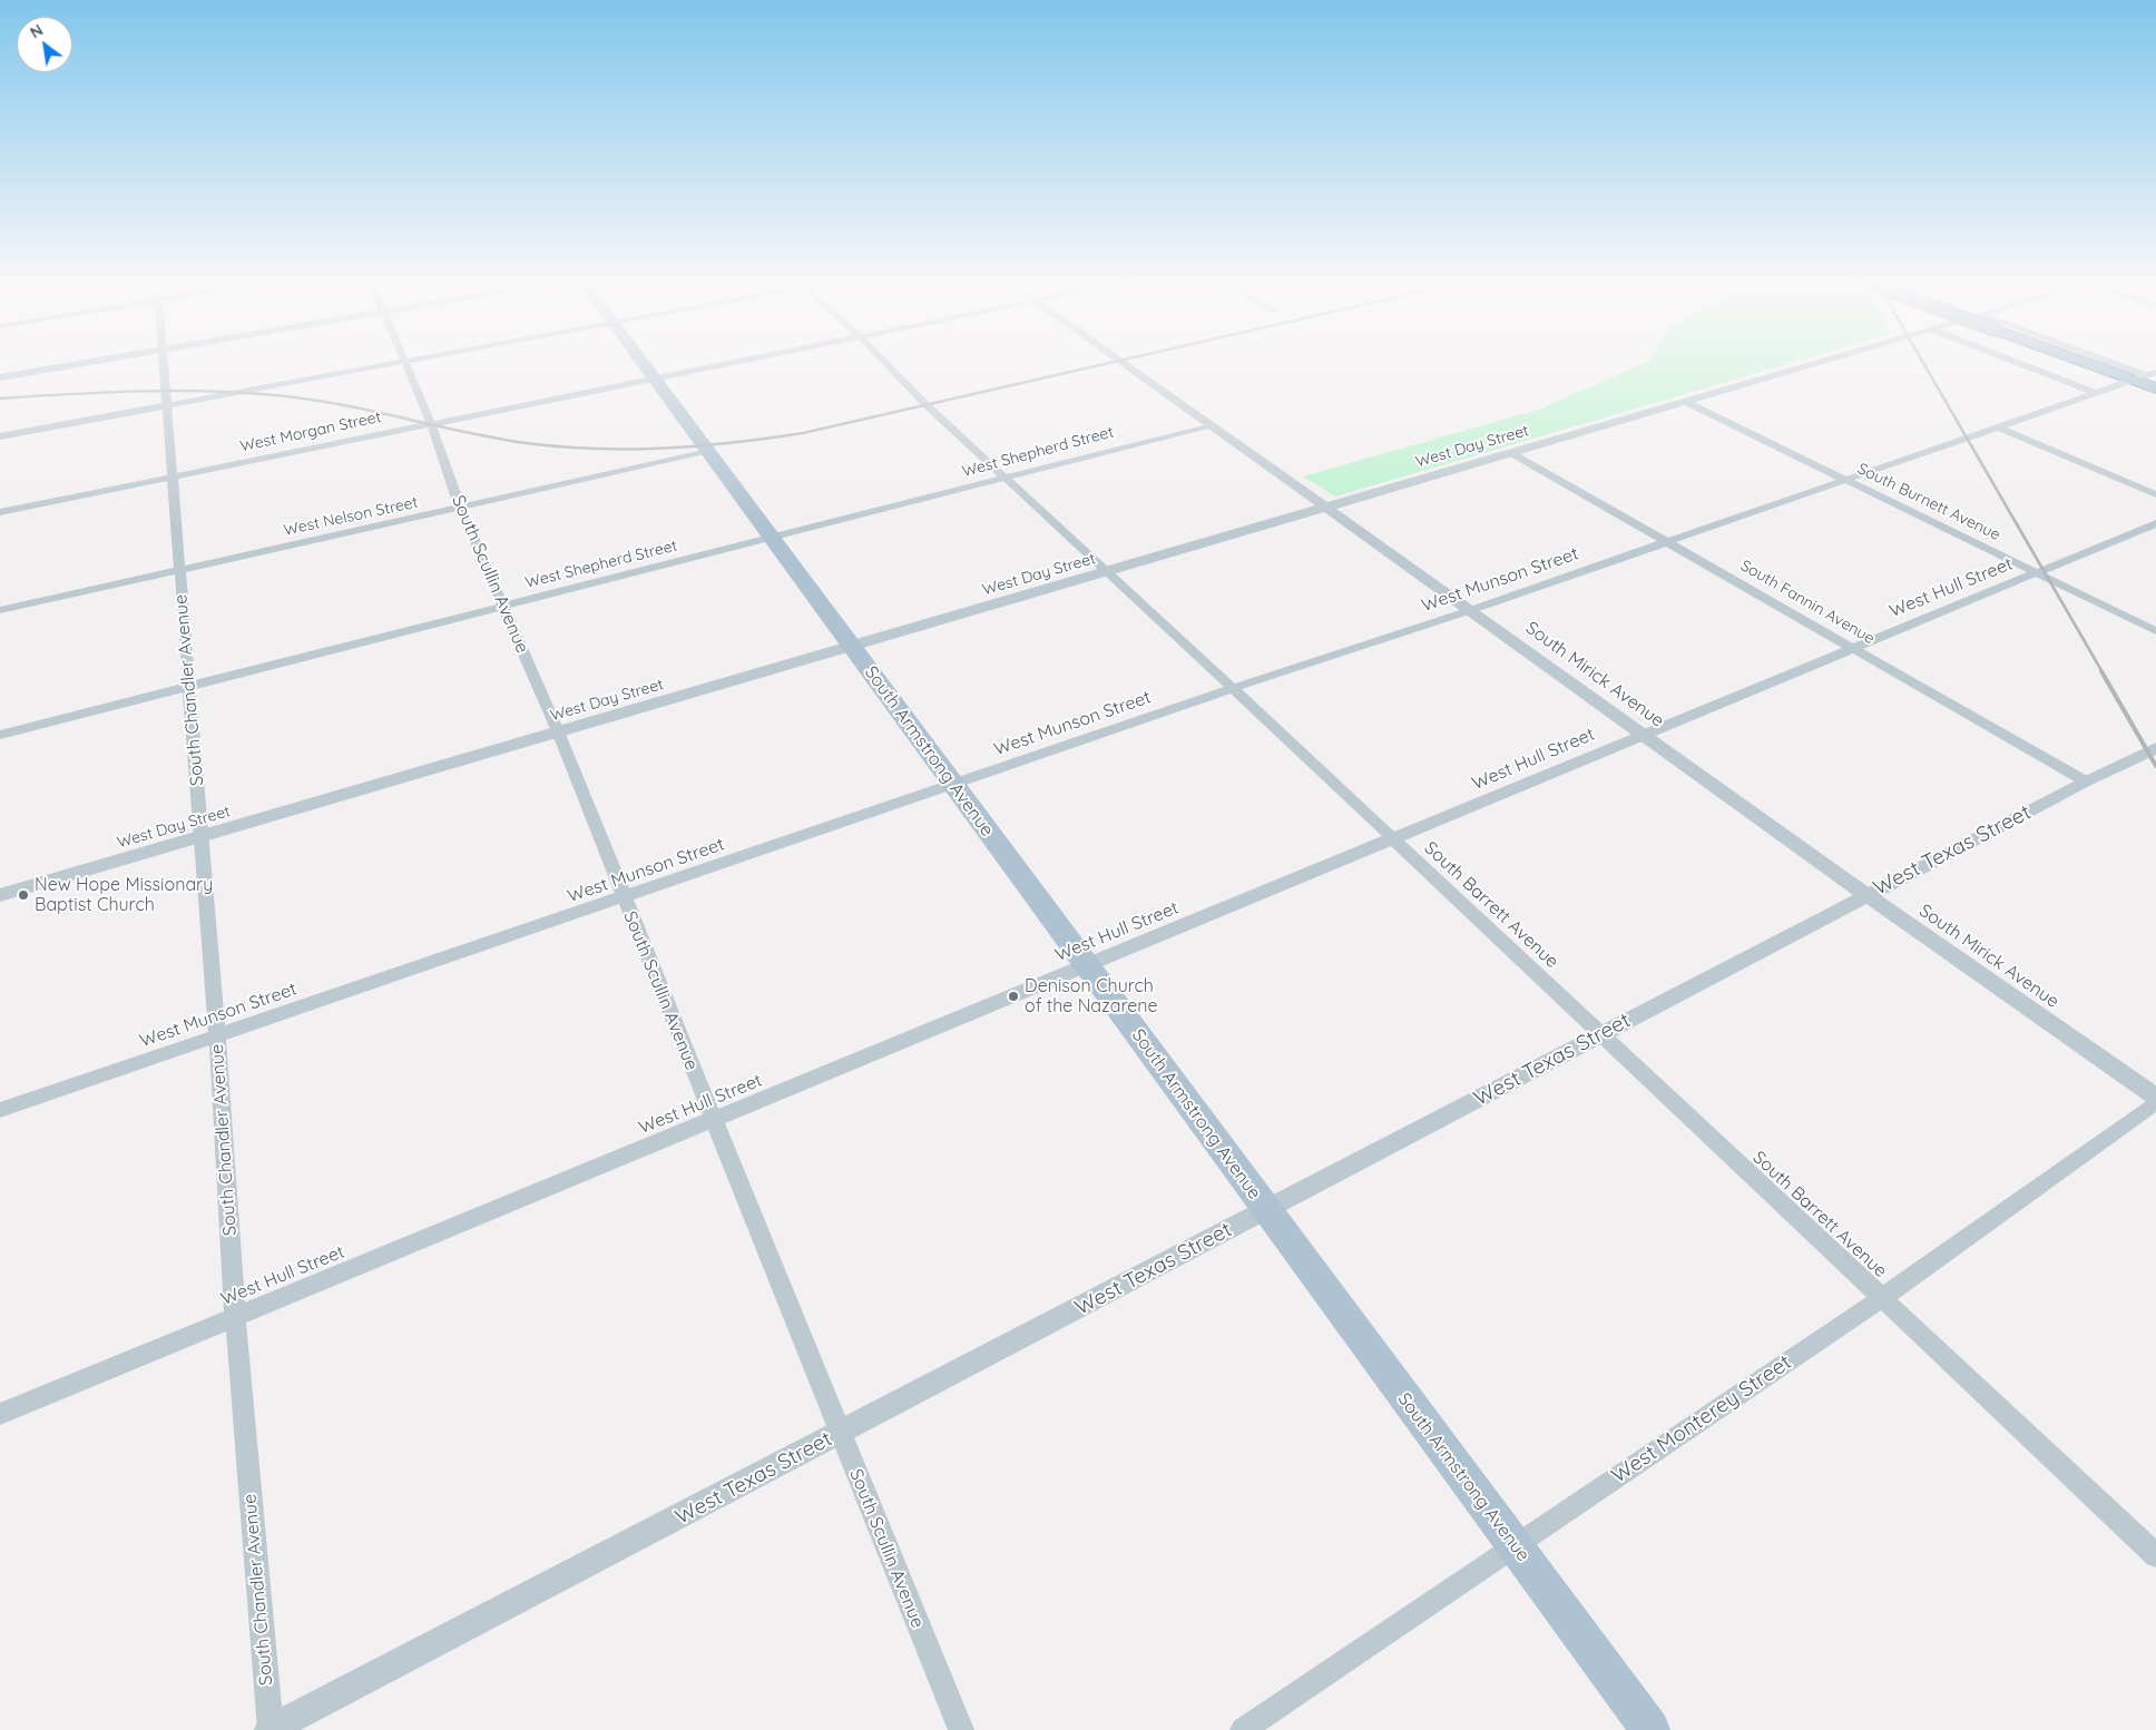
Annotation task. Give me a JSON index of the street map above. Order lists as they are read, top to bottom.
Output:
{
  "streets": {
    "main road": ["South Armstrong Avenue"],
    "street": [
      "West Morgan Street",
      "West Day Street",
      "West Shepherd Street",
      "South Burnett Avenue",
      "West Nelson Street",
      "South Scullin Avenue",
      "West Munson Street",
      "West Hull Street",
      "South Fannin Avenue",
      "South Mirick Avenue",
      "South Chandler Avenue",
      "West Texas Street",
      "South Barrett Avenue",
      "West Monterey Street"
    ]
  },
  "crossings": [
    ["West Morgan Street", "South Scullin Avenue"],
    ["West Morgan Street", "South Chandler Avenue"],
    ["West Morgan Street", "South Armstrong Avenue"],
    ["West Day Street", "South Burnett Avenue"],
    ["West Day Street", "South Scullin Avenue"],
    ["West Day Street", "South Fannin Avenue"],
    ["West Day Street", "South Mirick Avenue"],
    ["West Day Street", "South Chandler Avenue"],
    ["West Day Street", "South Armstrong Avenue"],
    ["West Day Street", "South Barrett Avenue"],
    ["West Shepherd Street", "South Scullin Avenue"],
    ["West Shepherd Street", "South Mirick Avenue"],
    ["West Shepherd Street", "South Chandler Avenue"],
    ["West Shepherd Street", "South Armstrong Avenue"],
    ["West Shepherd Street", "South Barrett Avenue"],
    ["South Burnett Avenue", "West Munson Street"],
    ["South Burnett Avenue", "West Hull Street"],
    ["West Nelson Street", "South Scullin Avenue"],
    ["West Nelson Street", "South Chandler Avenue"],
    ["West Nelson Street", "South Armstrong Avenue"],
    ["South Scullin Avenue", "West Munson Street"],
    ["South Scullin Avenue", "West Hull Street"],
    ["South Scullin Avenue", "West Texas Street"],
    ["West Munson Street", "South Fannin Avenue"],
    ["West Munson Street", "South Mirick Avenue"],
    ["West Munson Street", "South Chandler Avenue"],
    ["West Munson Street", "South Armstrong Avenue"],
    ["West Munson Street", "South Barrett Avenue"],
    ["West Hull Street", "South Fannin Avenue"],
    ["West Hull Street", "South Mirick Avenue"],
    ["West Hull Street", "South Chandler Avenue"],
    ["West Hull Street", "South Armstrong Avenue"],
    ["West Hull Street", "South Barrett Avenue"],
    ["South Fannin Avenue", "West Texas Street"],
    ["South Mirick Avenue", "West Texas Street"],
    ["South Chandler Avenue", "West Texas Street"],
    ["South Armstrong Avenue", "West Texas Street"],
    ["South Armstrong Avenue", "West Monterey Street"],
    ["West Texas Street", "South Barrett Avenue"],
    ["South Barrett Avenue", "West Monterey Street"]
  ],
  "places": ["New Hope Missionary Baptist Church", "Denison Church of the Nazarene"],
  "north": "top left"
}
